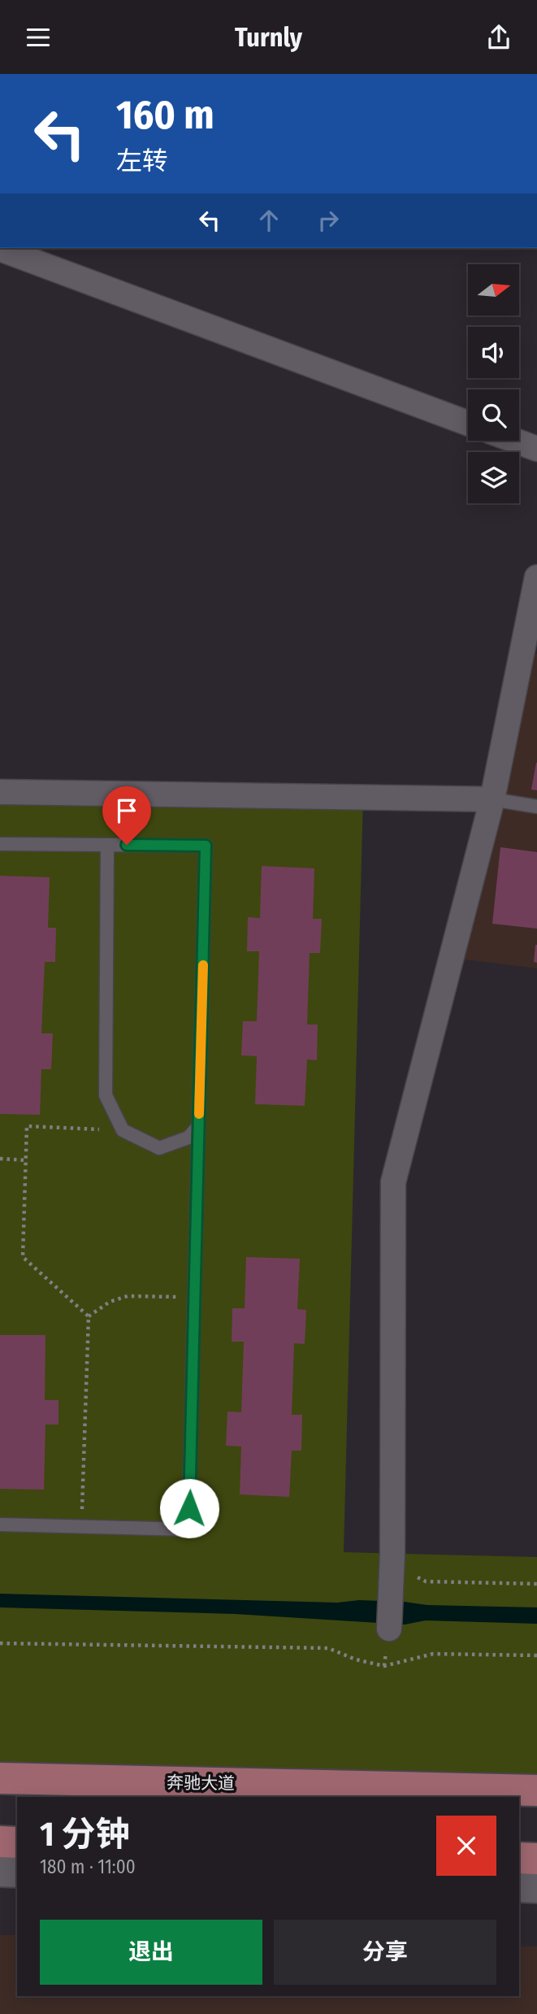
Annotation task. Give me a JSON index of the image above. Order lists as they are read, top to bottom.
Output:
{
  "streets": {
    "main road": ["奔驰大道"]
  },
  "north": "right",
  "page": {
    "header": "Turnly",
    "turn": ["160 m", "左转"],
    "heading": ["1 分钟", "180 m · 11:00"],
    "buttons": ["退出", "分享"]
  }
}
